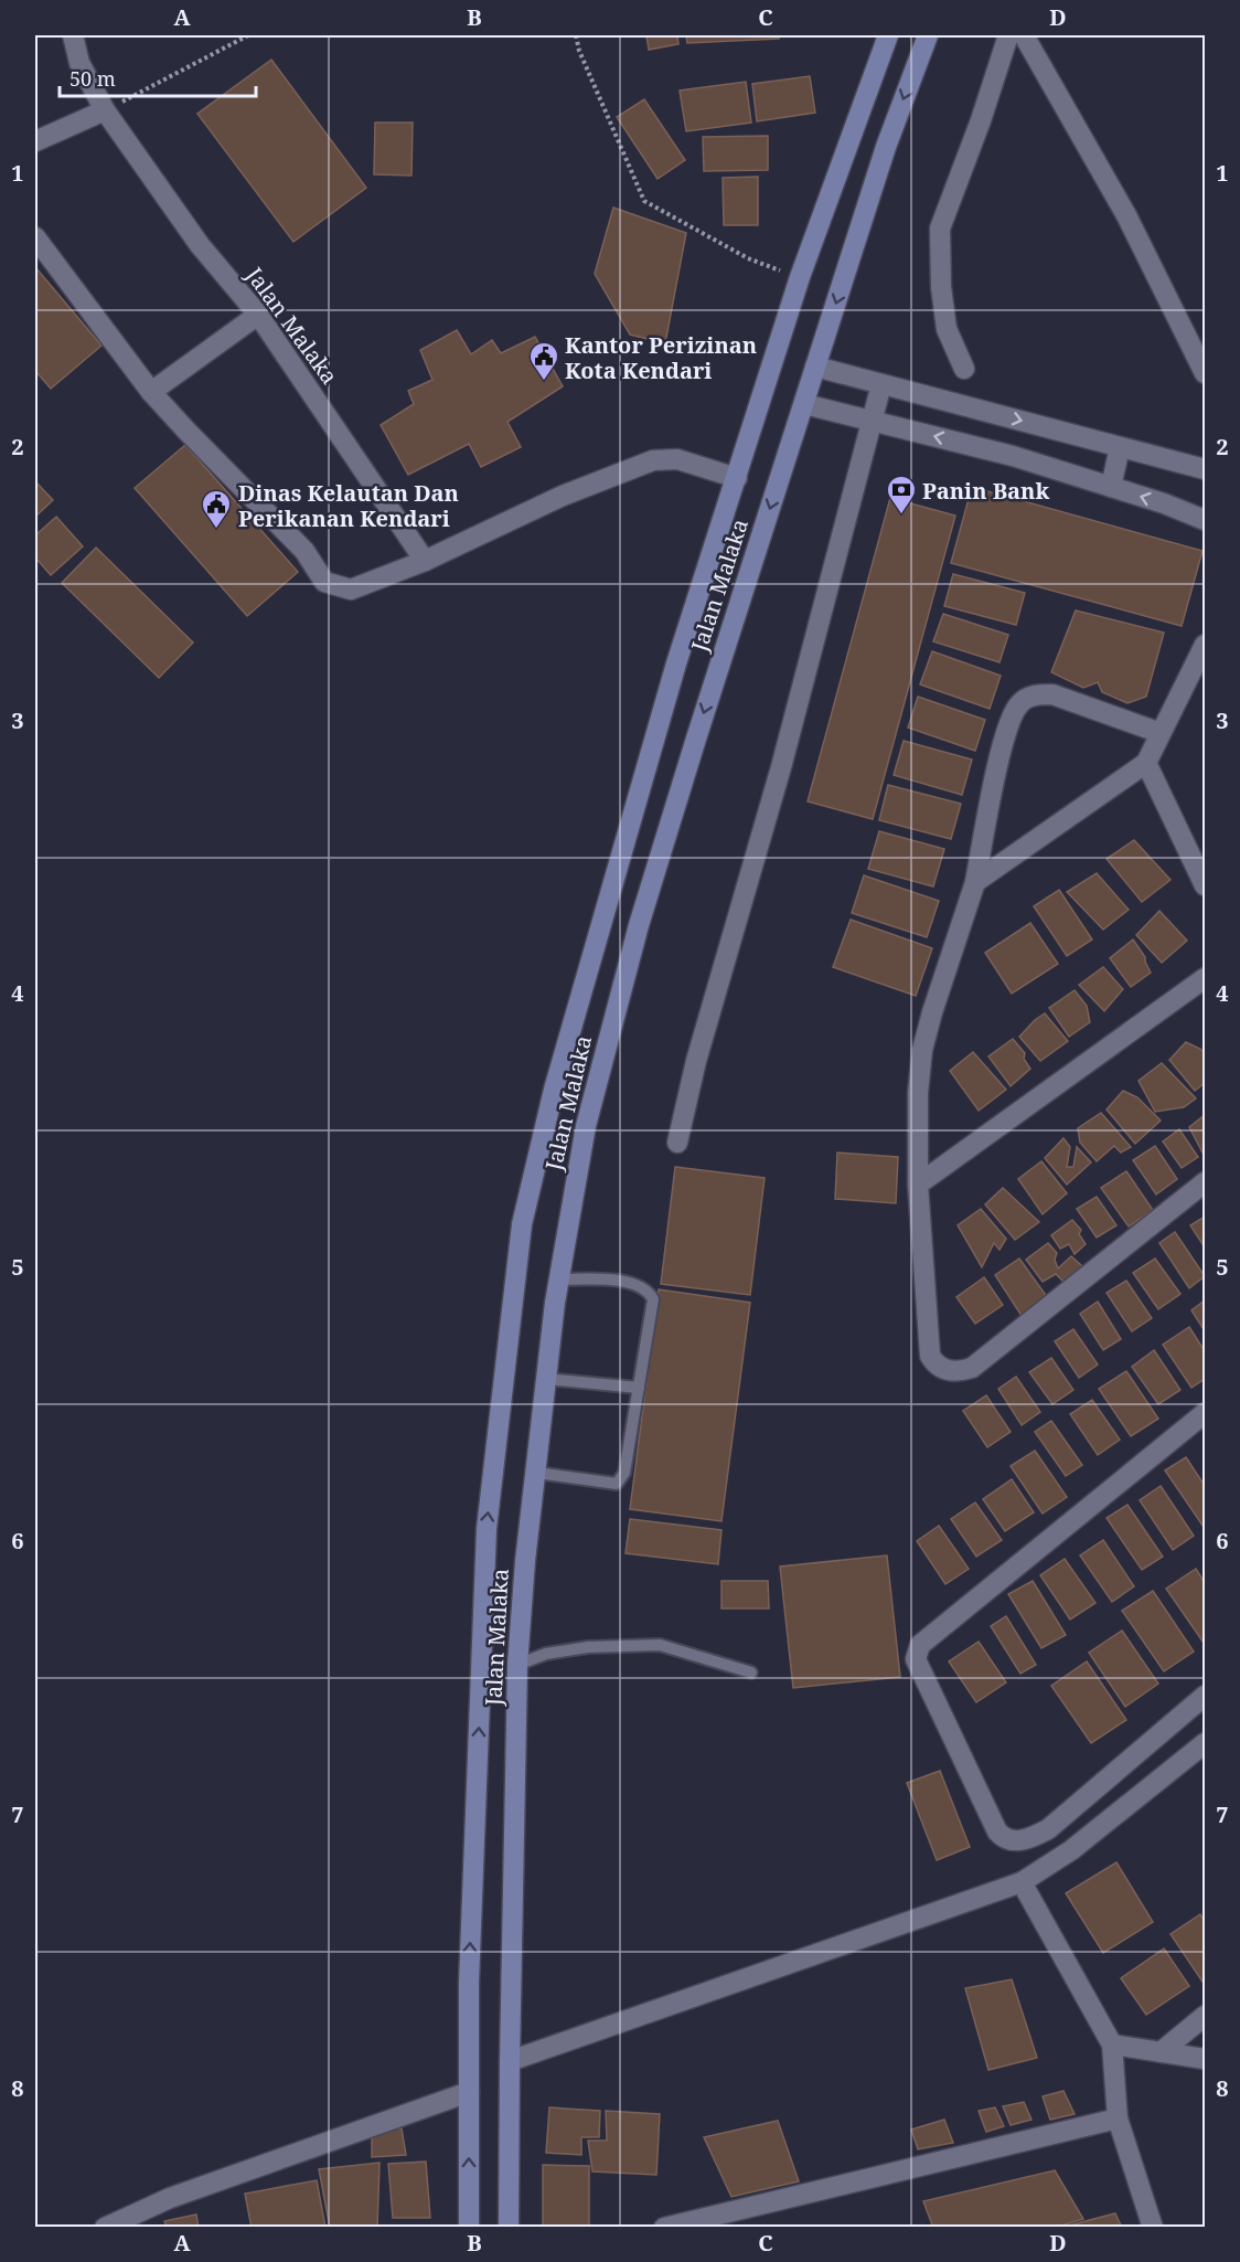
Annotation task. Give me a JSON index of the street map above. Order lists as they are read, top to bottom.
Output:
{
  "streets": {
    "street": ["Jalan Malaka"]
  },
  "places": {
    "public building": ["Kantor Perizinan Kota Kendari", "Dinas Kelautan Dan Perikanan Kendari"],
    "bank": ["Panin Bank"]
  },
  "scale_bar": "50 m",
  "grid": {
    "columns": [
      "A",
      "B",
      "C",
      "D"
    ],
    "rows": [
      "1",
      "2",
      "3",
      "4",
      "5",
      "6",
      "7",
      "8"
    ]
  }
}
